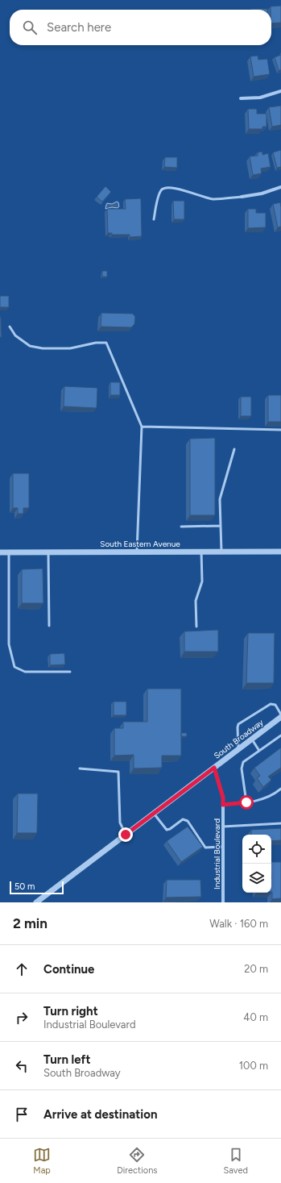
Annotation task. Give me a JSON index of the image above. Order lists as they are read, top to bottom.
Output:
{
  "streets": {
    "street": ["South Eastern Avenue", "South Broadway", "Industrial Boulevard"]
  },
  "crossings": [
    ["South Broadway", "Industrial Boulevard"]
  ],
  "scale_bar": "50 m",
  "page": {
    "search": "Search here",
    "scale": "50 m",
    "heading": ["2 min", "Walk · 160 m"],
    "list": [
      ["Continue", "20 m"],
      ["Turn right", "Industrial Boulevard", "40 m"],
      ["Turn left", "South Broadway", "100 m"],
      "Arrive at destination"
    ],
    "nav": ["Map", "Directions", "Saved"]
  }
}
